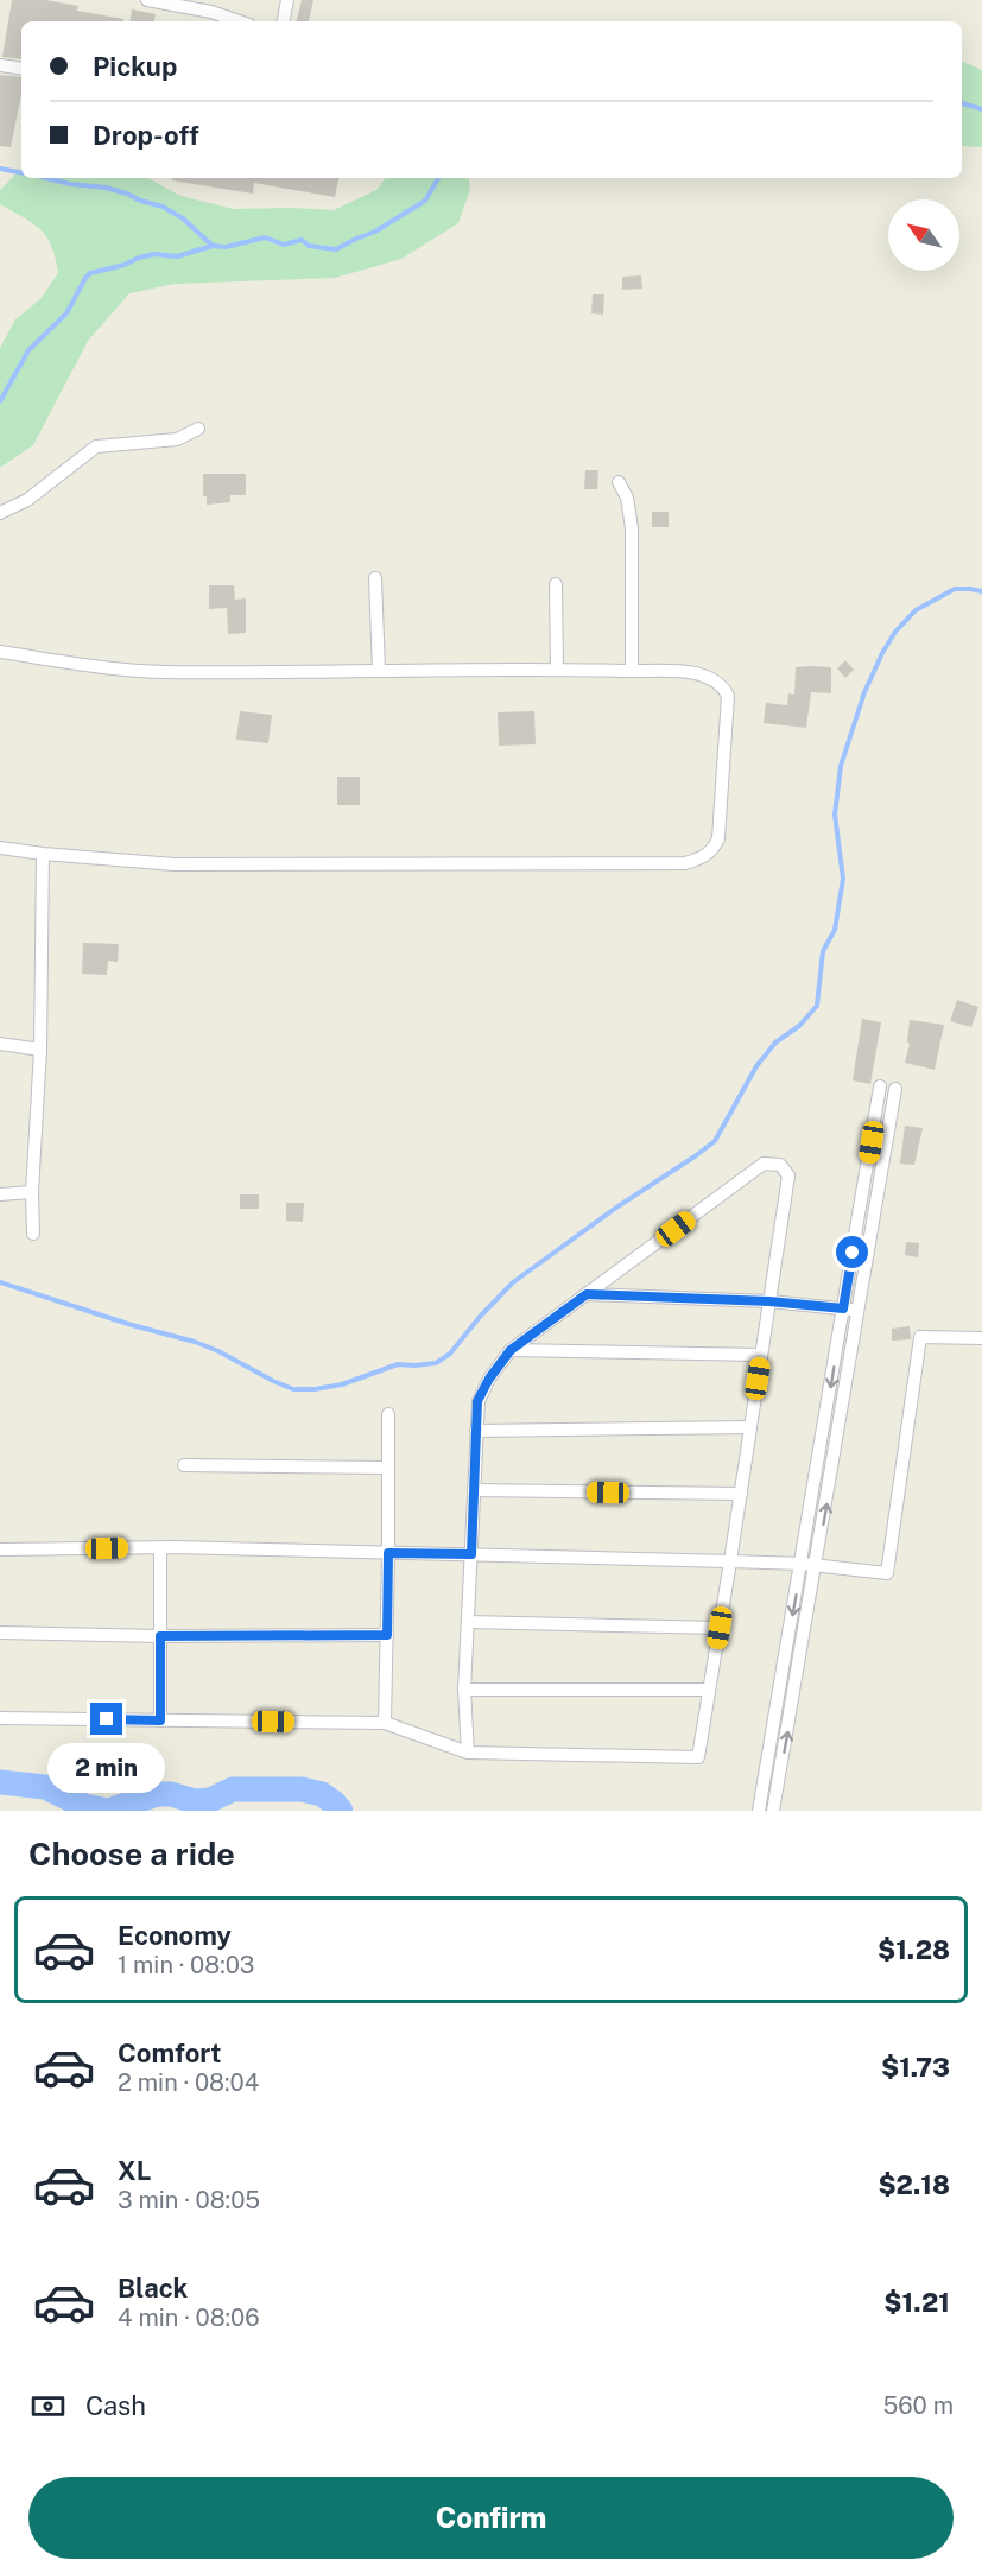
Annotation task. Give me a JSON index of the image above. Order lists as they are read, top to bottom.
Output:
{
  "north": "top left",
  "page": {
    "banner": ["Pickup", "Drop-off"],
    "bubble": "2 min",
    "heading": "Choose a ride",
    "list": [
      {
        "name": "Economy",
        "note": "1 min · 08:03",
        "value": "$1.28"
      },
      {
        "name": "Comfort",
        "note": "2 min · 08:04",
        "value": "$1.73"
      },
      {
        "name": "XL",
        "note": "3 min · 08:05",
        "value": "$2.18"
      },
      {
        "name": "Black",
        "note": "4 min · 08:06",
        "value": "$1.21"
      }
    ],
    "pay": ["Cash", "560 m"],
    "buttons": "Confirm"
  }
}
